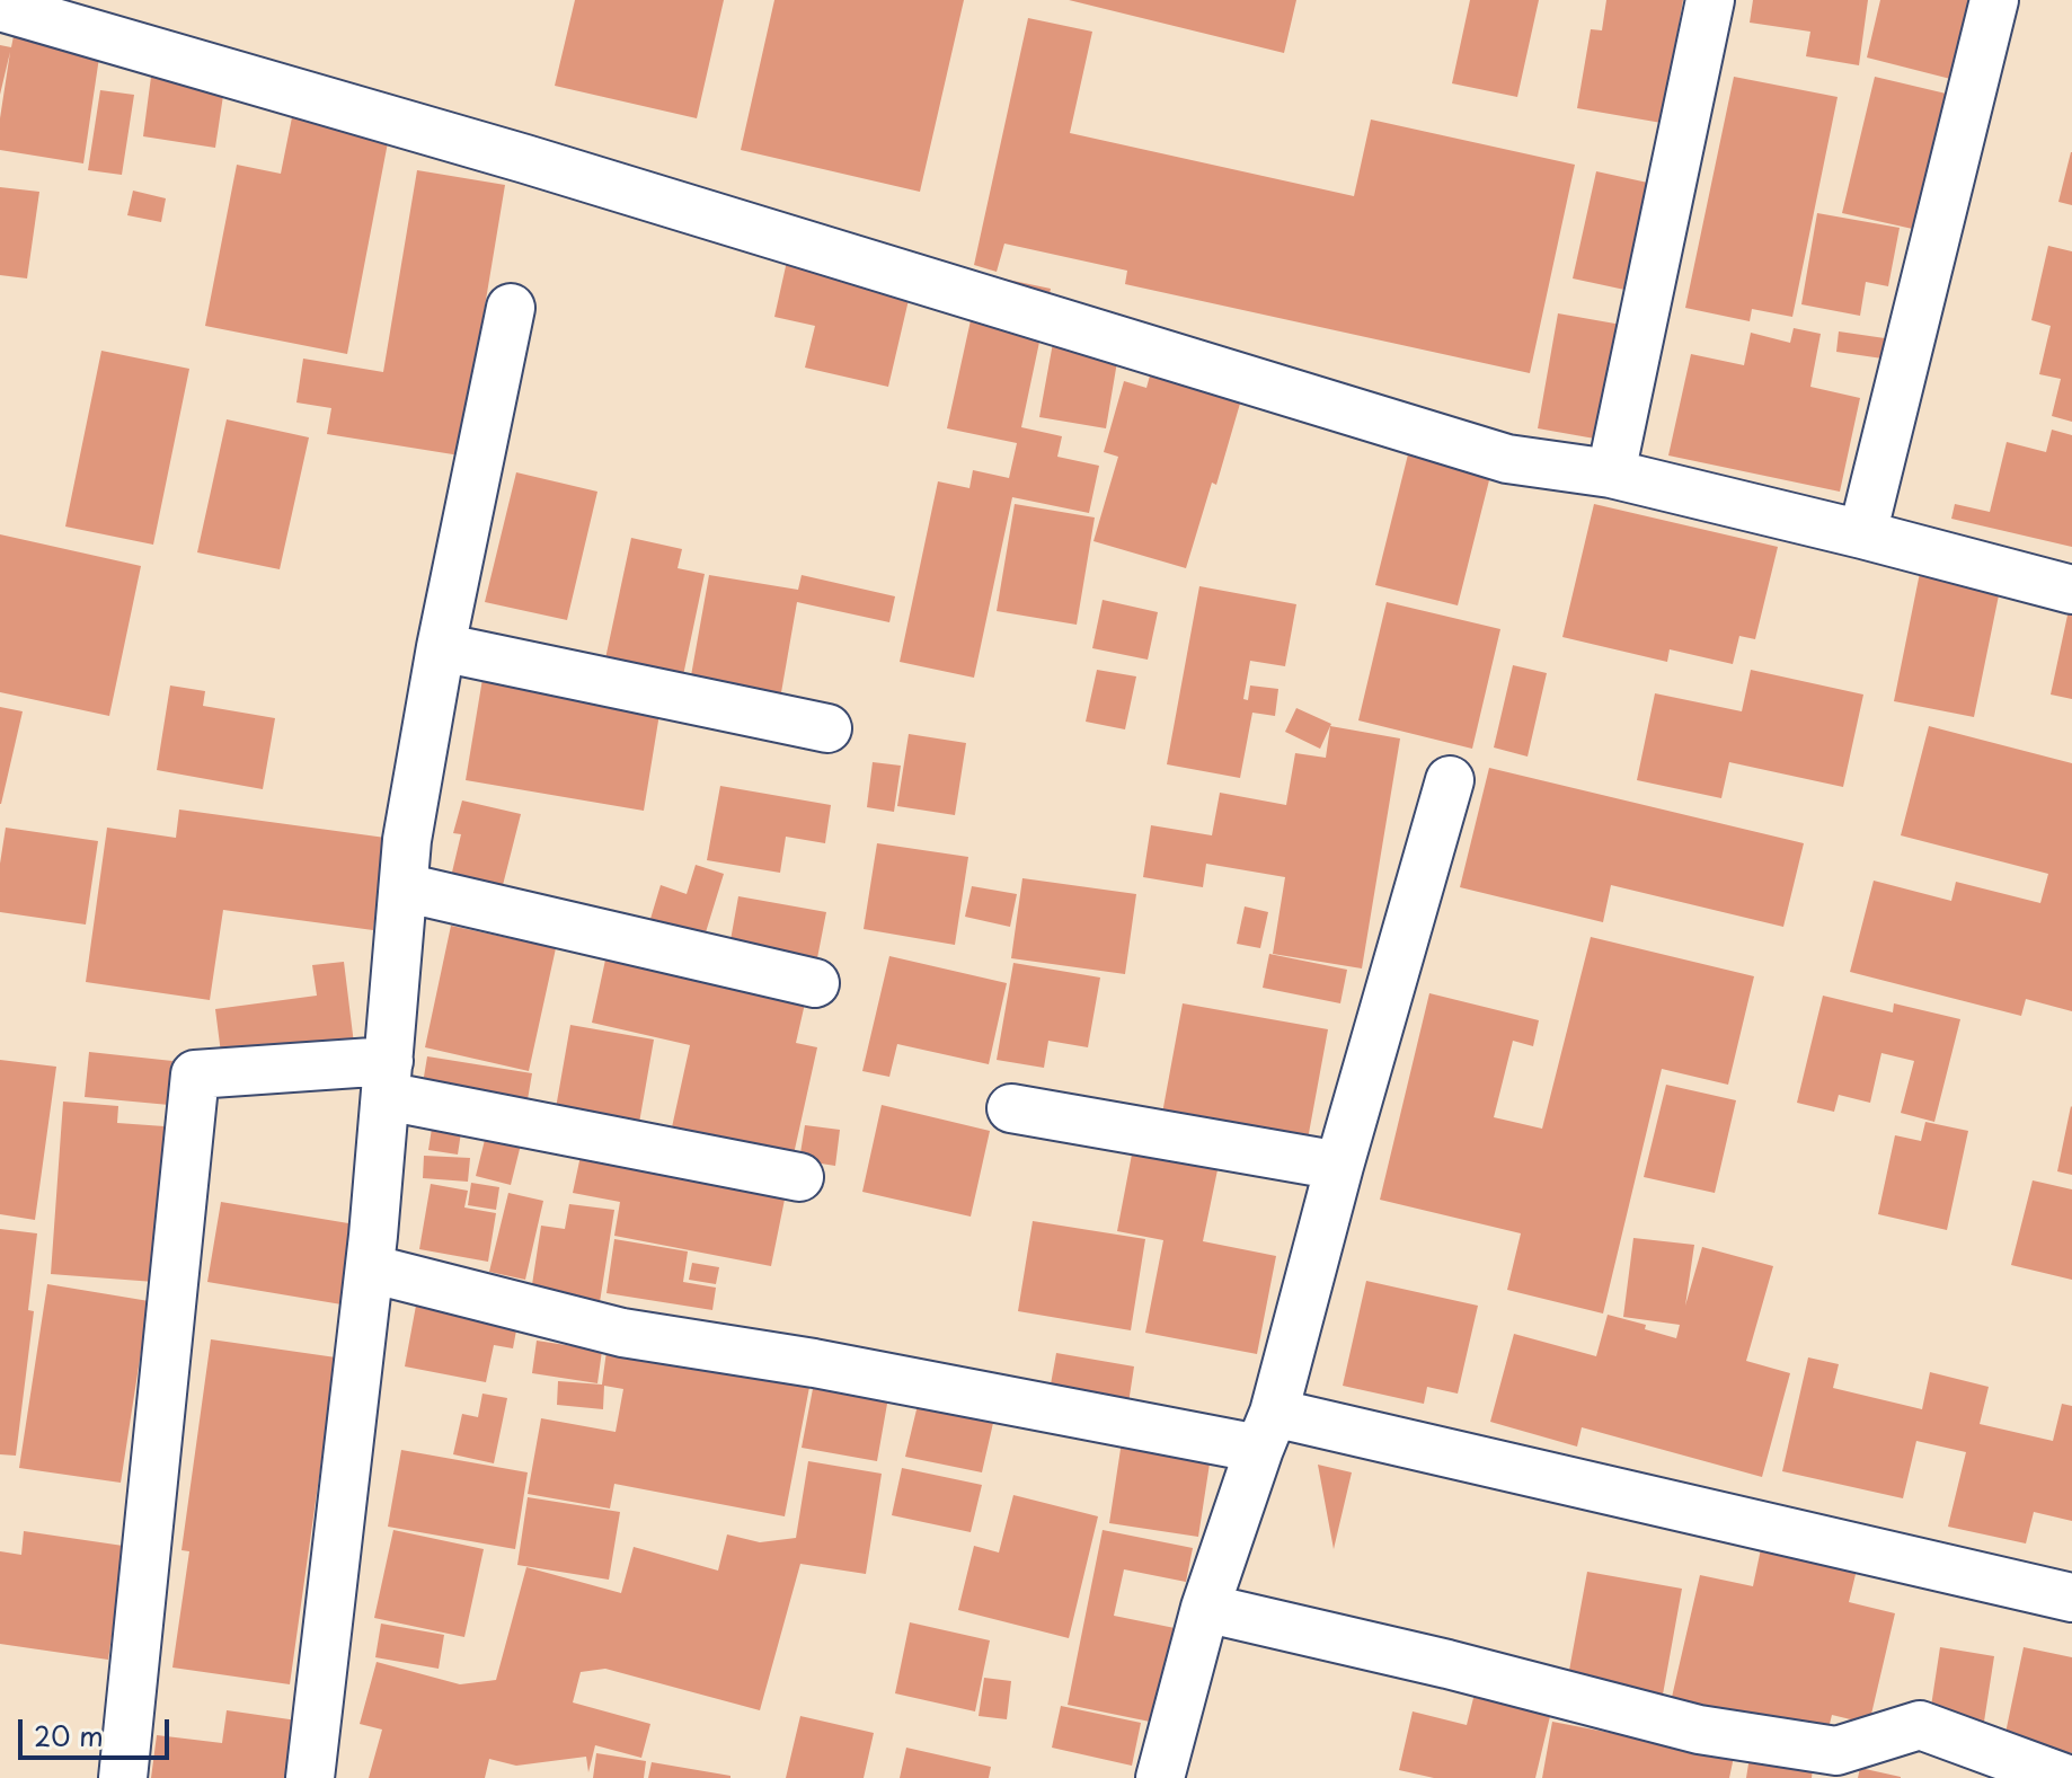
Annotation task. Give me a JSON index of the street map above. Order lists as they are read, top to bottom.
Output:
{
  "scale_bar": "20 m"
}
